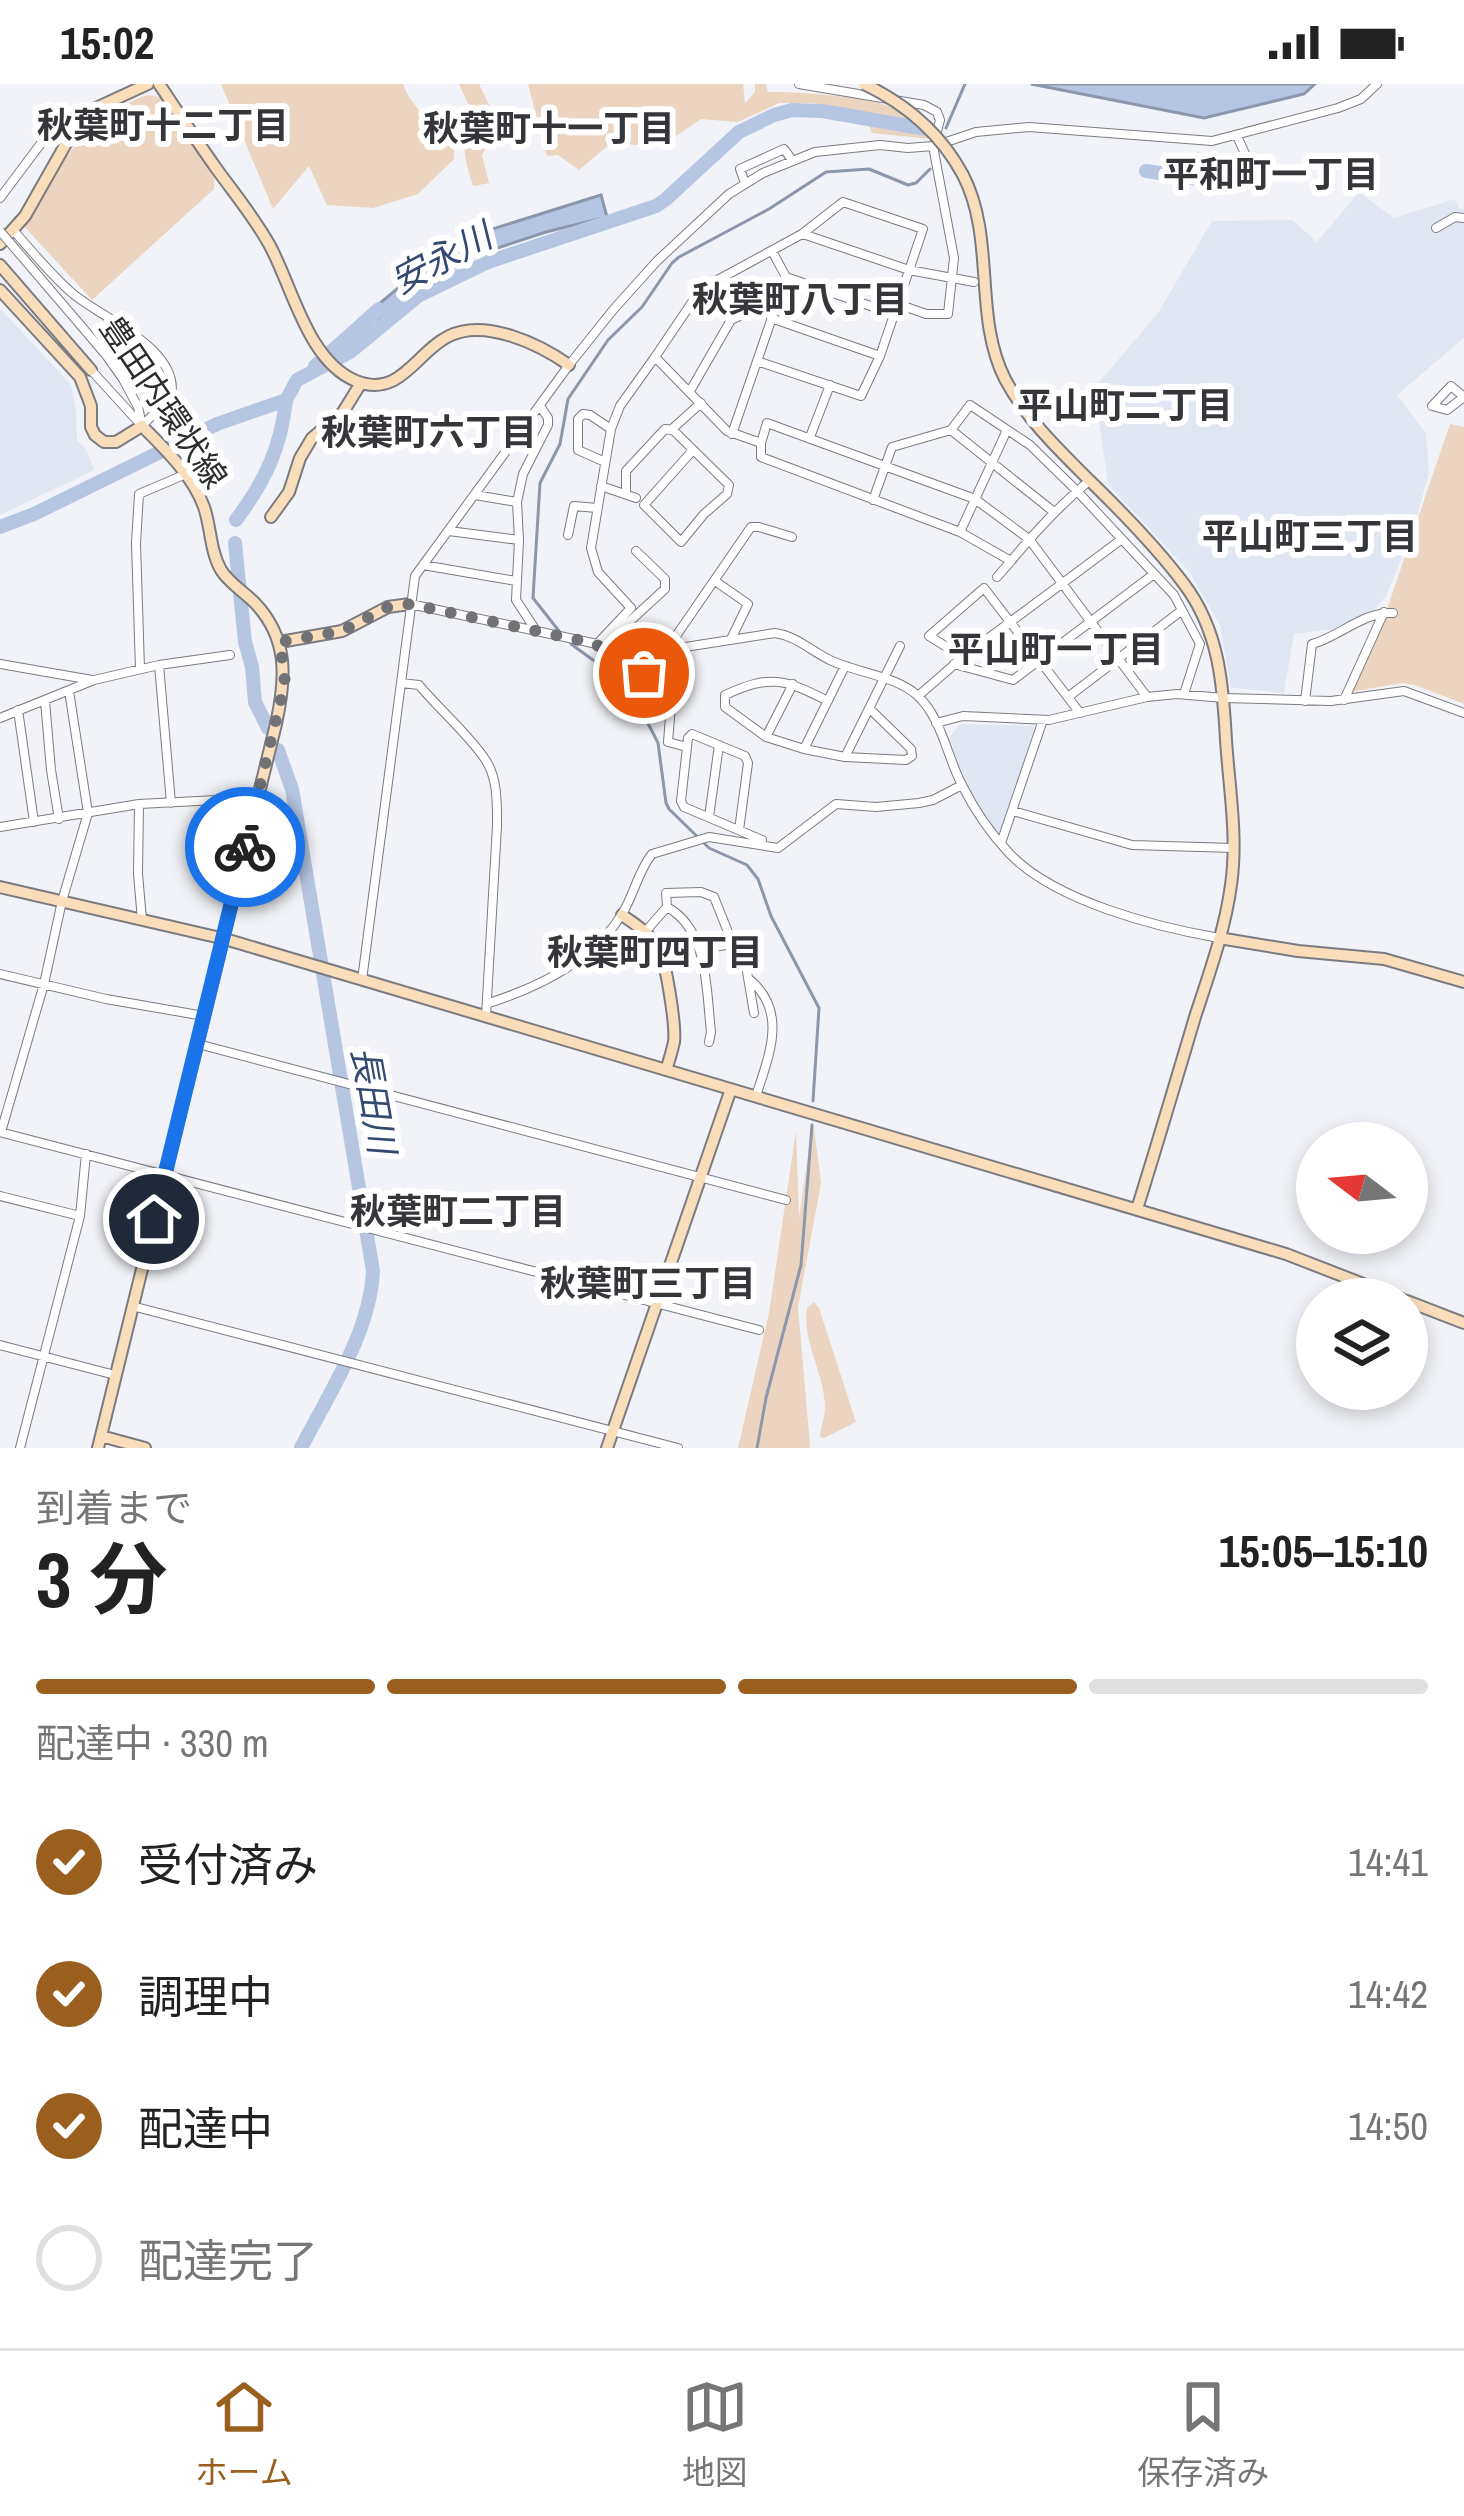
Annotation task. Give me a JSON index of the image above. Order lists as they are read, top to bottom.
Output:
{
  "streets": {
    "street": ["豊田内環状線"]
  },
  "districts": [
    "秋葉町十二丁目",
    "秋葉町十一丁目",
    "平和町一丁目",
    "秋葉町八丁目",
    "平山町二丁目",
    "秋葉町六丁目",
    "平山町三丁目",
    "平山町一丁目",
    "秋葉町四丁目",
    "秋葉町二丁目",
    "秋葉町三丁目"
  ],
  "water": ["安永川", "長田川"],
  "north": "left",
  "page": {
    "status": "15:02",
    "heading": ["3 分", "到着まで", "15:05–15:10"],
    "bar": "配達中 · 330 m",
    "list": [
      ["受付済み", "14:41"],
      ["調理中", "14:42"],
      ["配達中", "14:50"],
      "配達完了"
    ],
    "tabs": ["ホーム", "地図", "保存済み"]
  }
}
